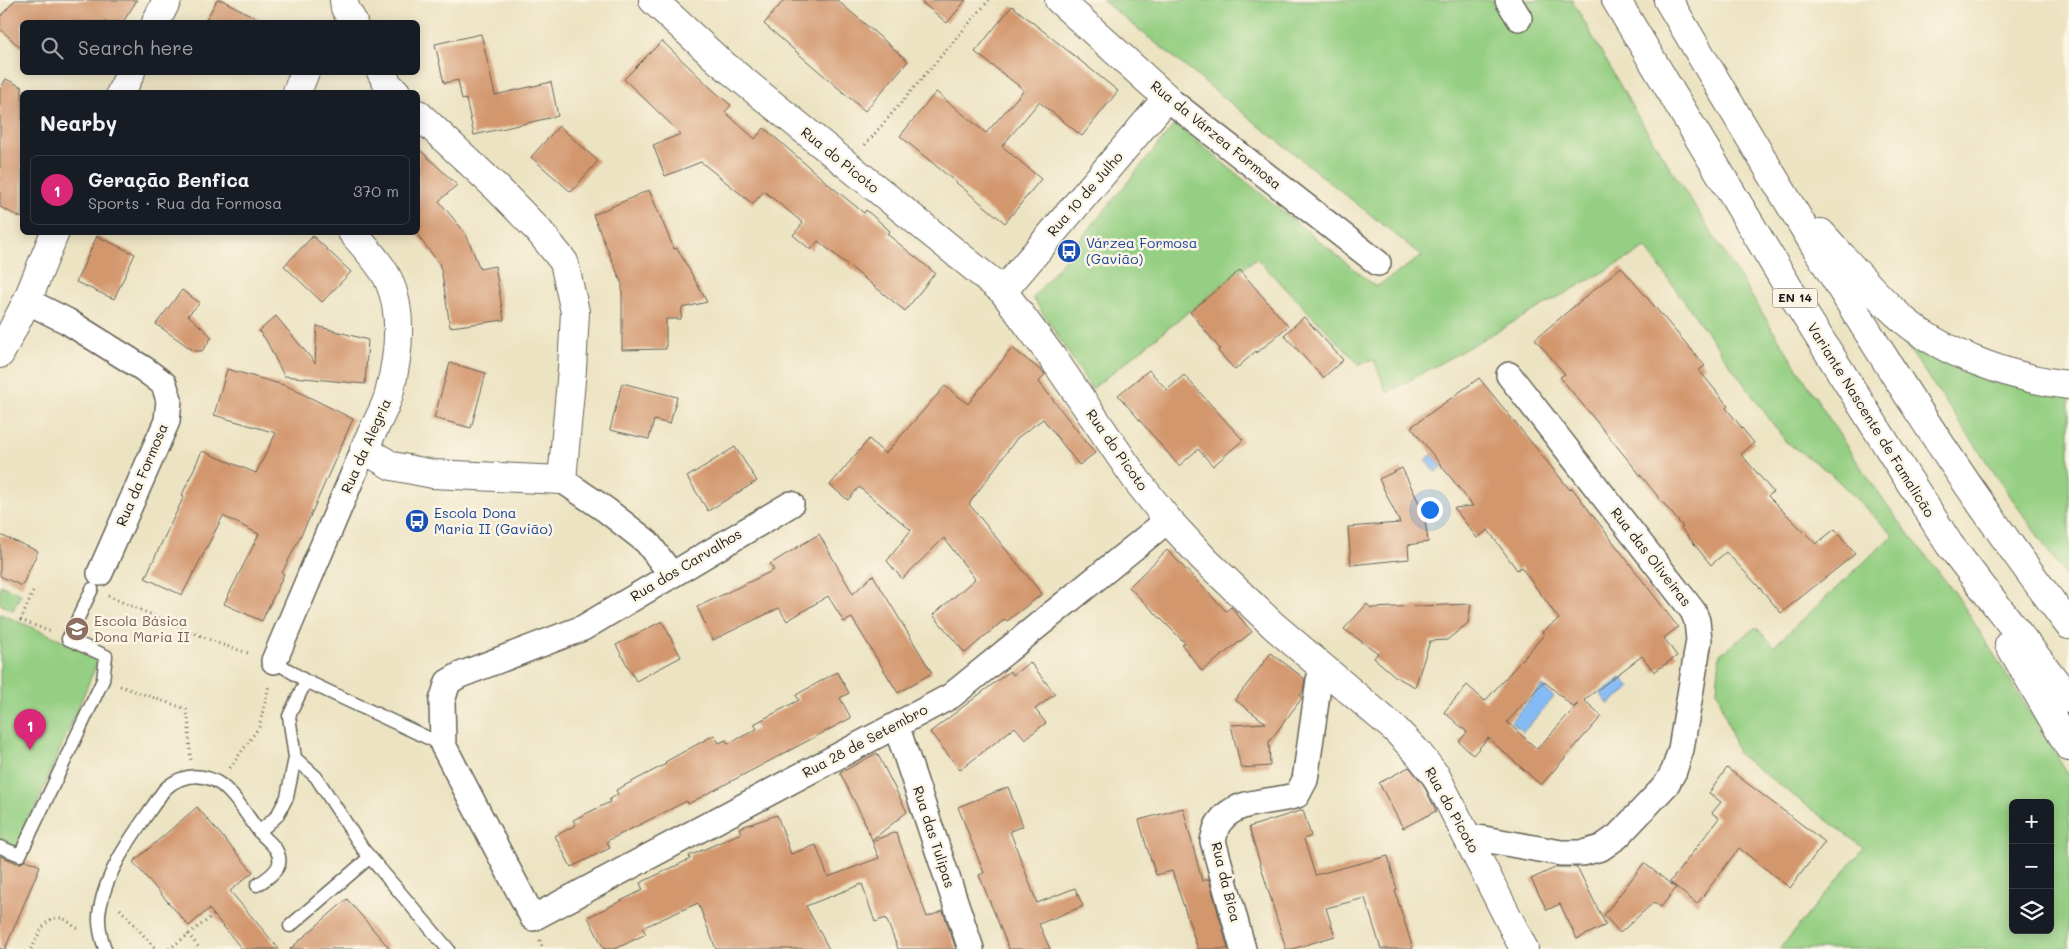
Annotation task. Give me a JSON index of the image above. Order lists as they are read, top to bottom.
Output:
{
  "streets": {
    "main road": [
      "Rua da Várzea Formosa",
      "Rua do Picoto",
      "Rua 10 de Julho",
      "EN 14",
      "Variante Nascente de Famalicão",
      "Rua da Alegria"
    ],
    "street": [
      "Rua da Formosa",
      "Rua das Oliveiras",
      "Rua dos Carvalhos",
      "Rua 28 de Setembro",
      "Rua das Tulipas",
      "Rua da Bica"
    ]
  },
  "crossings": [
    ["Rua da Várzea Formosa", "Rua 10 de Julho"],
    ["Rua do Picoto", "Rua 10 de Julho"],
    ["Rua do Picoto", "Rua das Oliveiras"],
    ["Rua do Picoto", "Rua 28 de Setembro"],
    ["Rua do Picoto", "Rua da Bica"],
    ["Rua dos Carvalhos", "Rua 28 de Setembro"],
    ["Rua 28 de Setembro", "Rua das Tulipas"]
  ],
  "places": {
    "bus stop": ["Várzea Formosa (Gavião)", "Escola Dona Maria II (Gavião)"],
    "school or university": ["Escola Básica Dona Maria II"]
  },
  "page": {
    "search": "Search here",
    "heading": "Nearby",
    "list": [
      {
        "mark": "1",
        "name": "Geração Benfica",
        "note": "Sports · Rua da Formosa",
        "value": "370 m"
      }
    ],
    "pins": "1",
    "map_buttons": ["+", "−"]
  }
}
